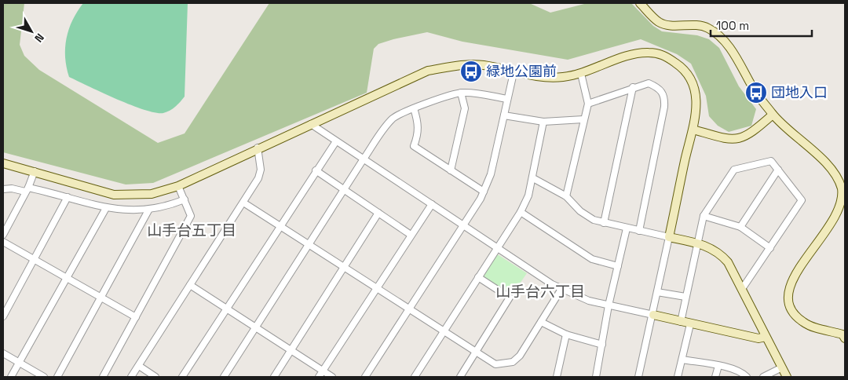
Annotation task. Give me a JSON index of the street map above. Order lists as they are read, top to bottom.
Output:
{
  "districts": ["山手台五丁目", "山手台六丁目"],
  "places": {
    "bus stop": ["緑地公園前", "団地入口"]
  },
  "scale_bar": "100 m",
  "north": "bottom right"
}
